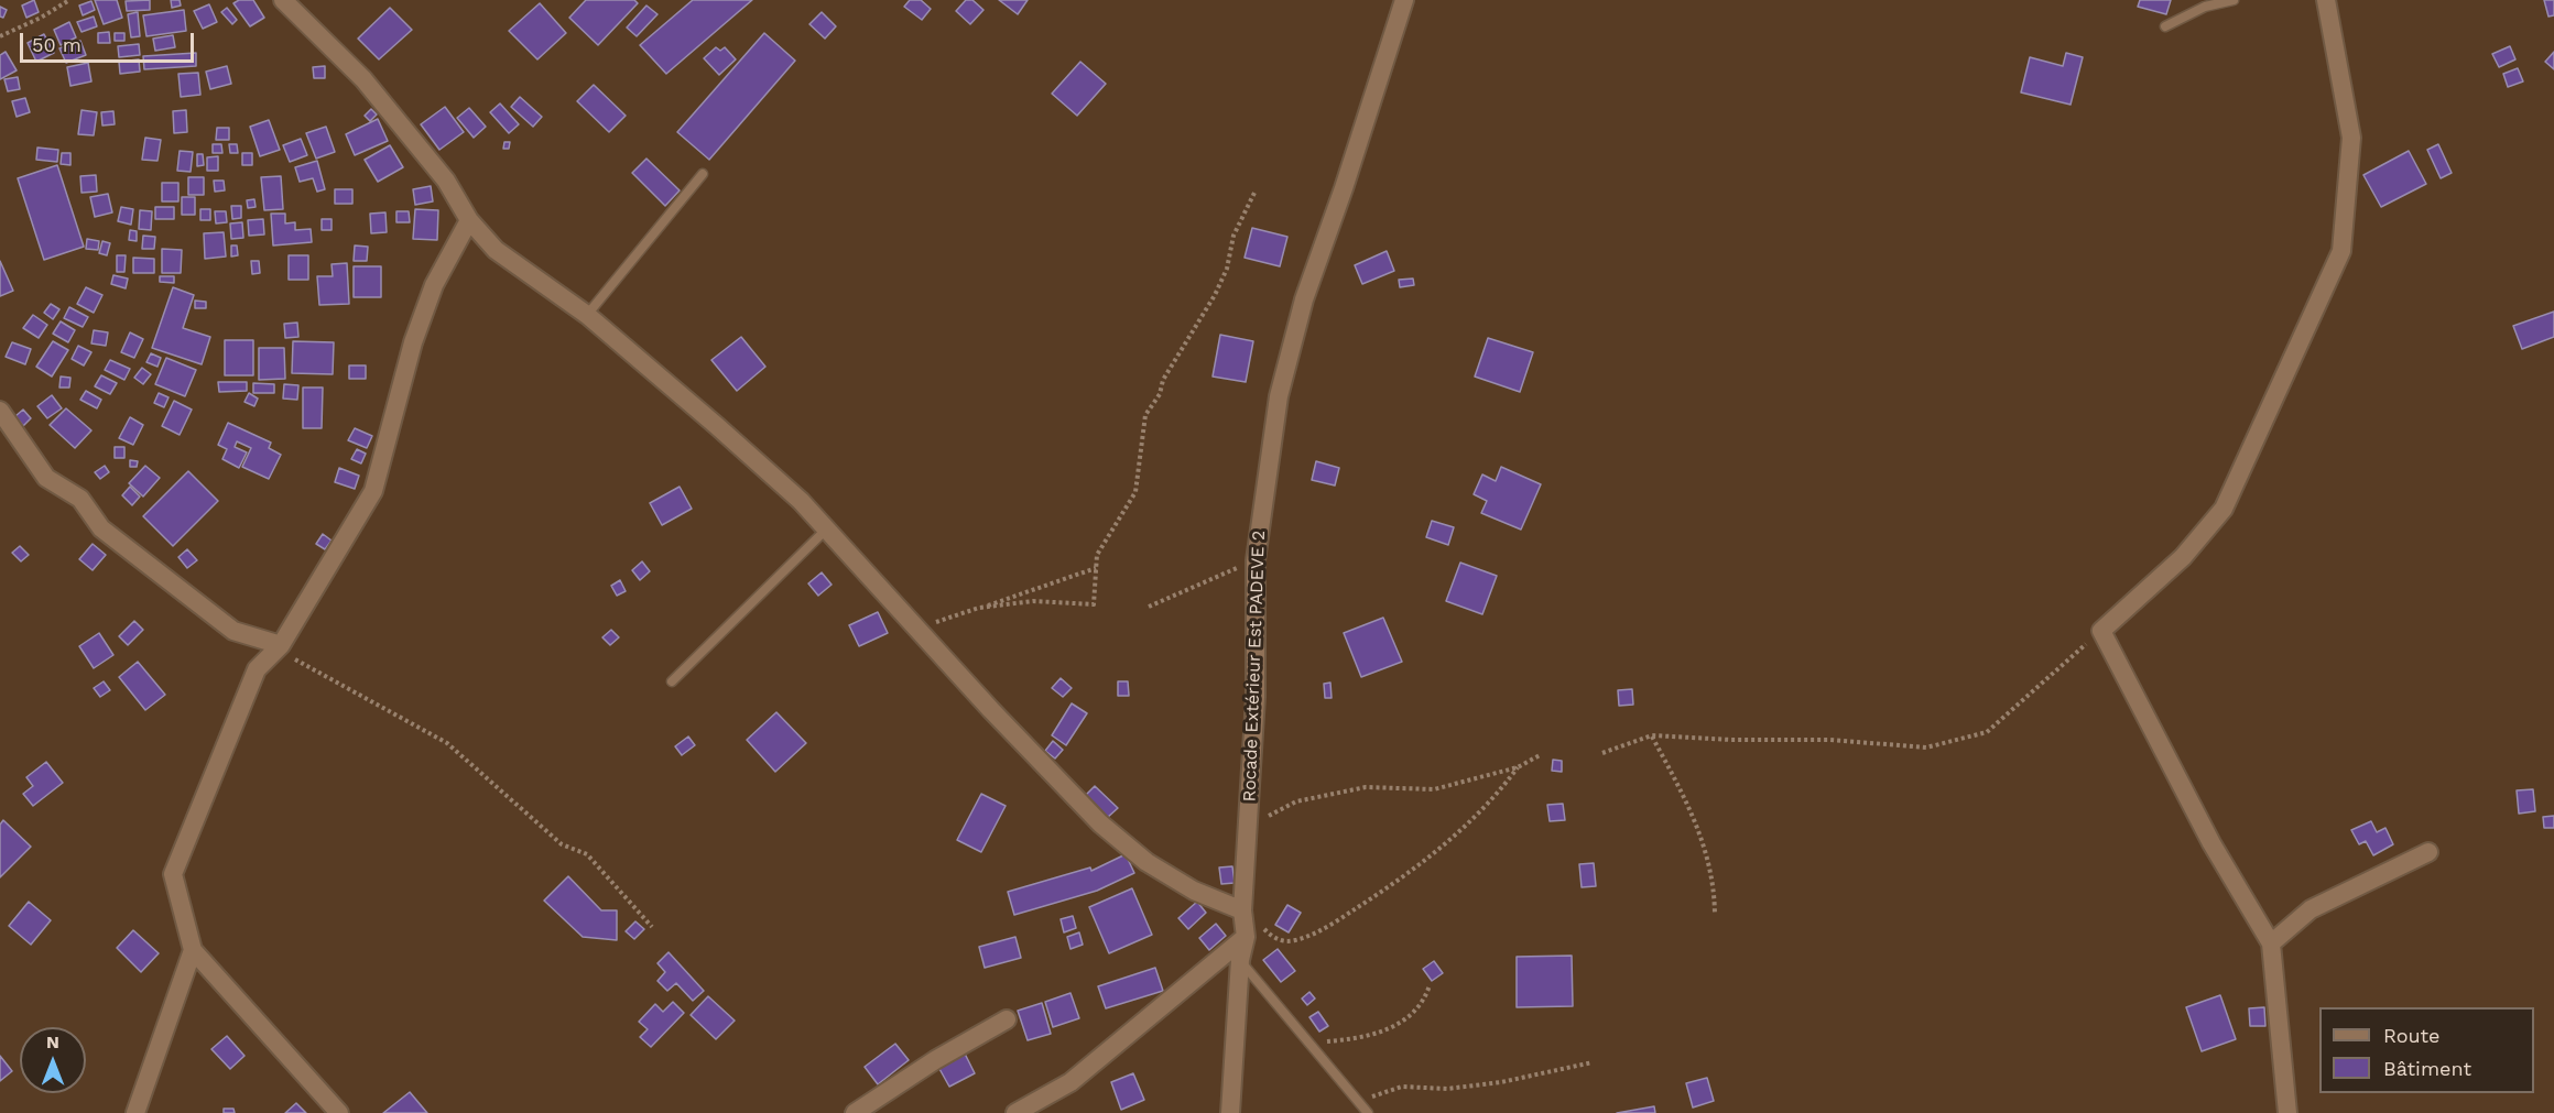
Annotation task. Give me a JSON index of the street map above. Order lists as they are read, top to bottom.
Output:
{
  "streets": {
    "street": ["Rocade Extérieur Est PADEVE 2"]
  },
  "legend": ["Route", "Bâtiment"],
  "scale_bar": "50 m",
  "north": "top"
}
